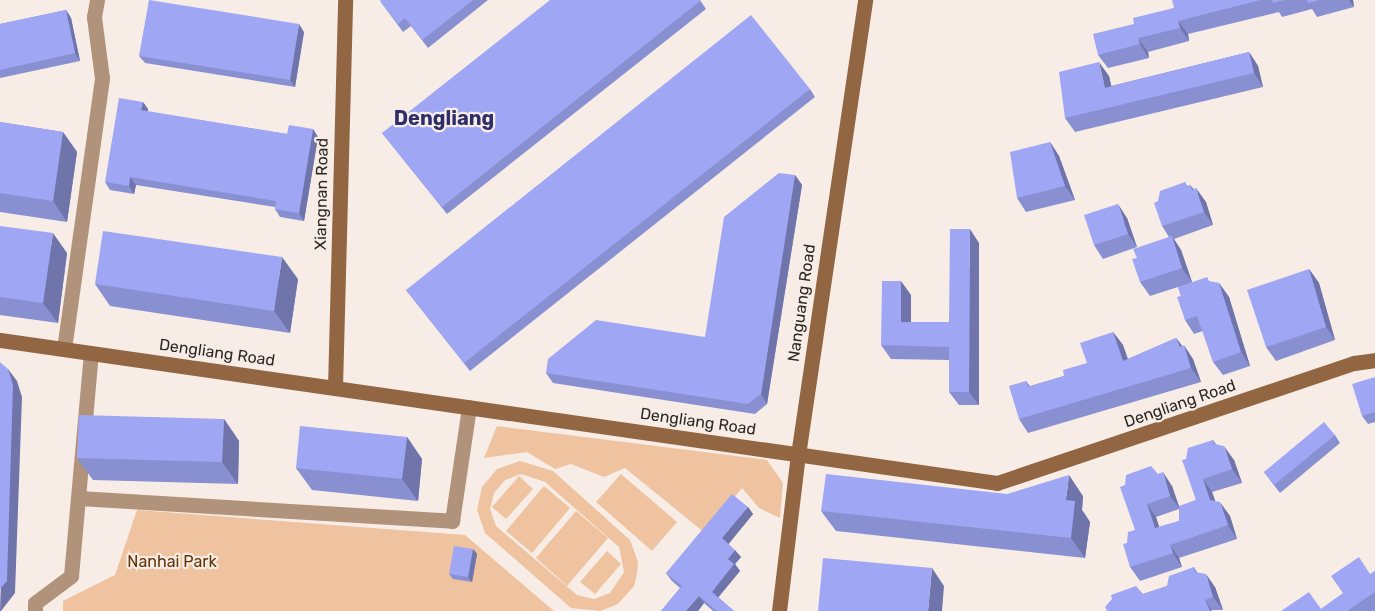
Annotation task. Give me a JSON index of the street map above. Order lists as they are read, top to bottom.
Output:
{
  "streets": {
    "main road": ["Xiangnan Road", "Nanguang Road", "Dengliang Road"]
  },
  "crossings": [
    ["Xiangnan Road", "Dengliang Road"],
    ["Nanguang Road", "Dengliang Road"]
  ],
  "districts": ["Dengliang"],
  "parks": ["Nanhai Park"]
}
